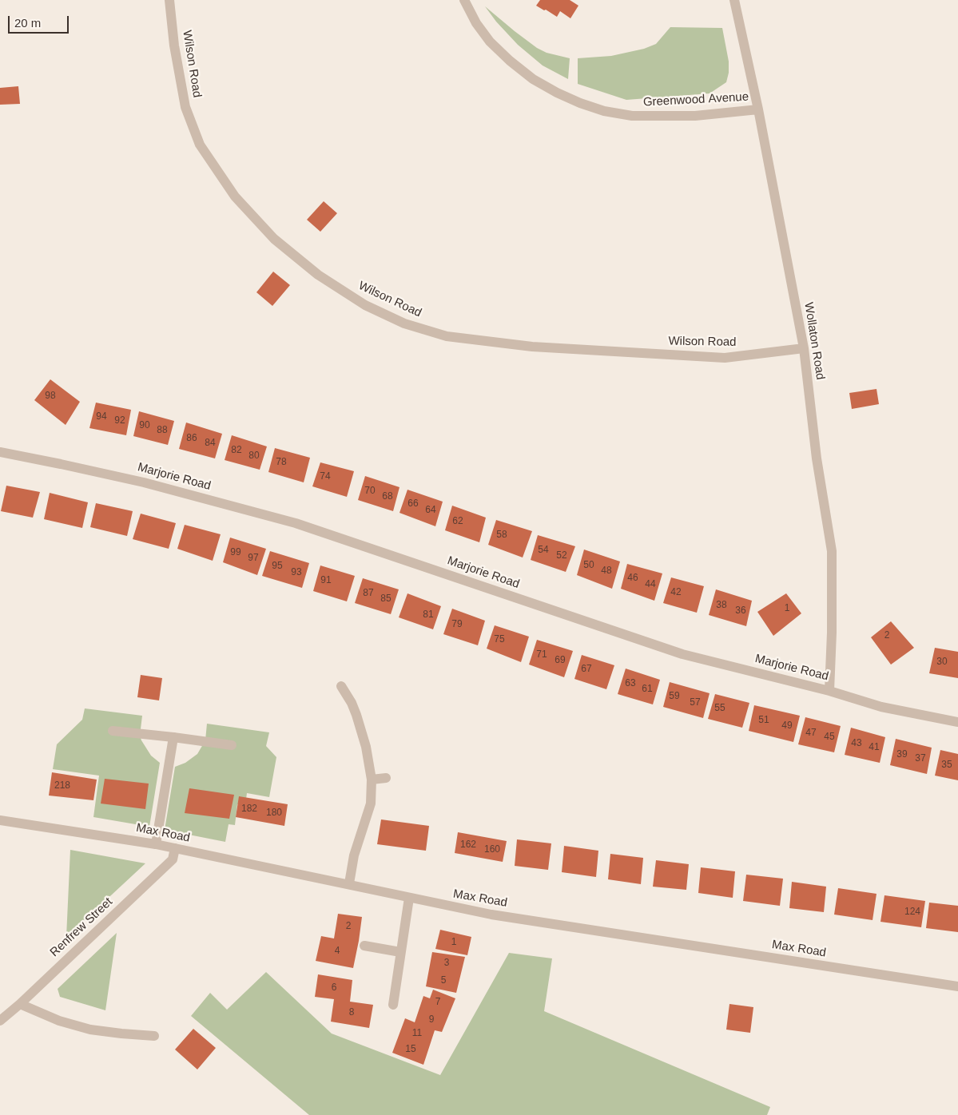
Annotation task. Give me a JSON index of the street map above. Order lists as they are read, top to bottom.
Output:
{
  "streets": {
    "street": [
      "Wilson Road",
      "Greenwood Avenue",
      "Wollaton Road",
      "Marjorie Road",
      "Max Road",
      "Renfrew Street"
    ]
  },
  "crossings": [
    ["Wilson Road", "Wollaton Road"],
    ["Greenwood Avenue", "Wollaton Road"],
    ["Wollaton Road", "Marjorie Road"],
    ["Max Road", "Renfrew Street"]
  ],
  "house_numbers": [
    "98",
    "94",
    "92",
    "90",
    "88",
    "86",
    "84",
    "82",
    "80",
    "78",
    "74",
    "70",
    "68",
    "66",
    "64",
    "62",
    "58",
    "54",
    "99",
    "52",
    "97",
    "50",
    "95",
    "48",
    "93",
    "46",
    "91",
    "44",
    "42",
    "87",
    "85",
    "38",
    "1",
    "36",
    "81",
    "79",
    "2",
    "75",
    "71",
    "69",
    "30",
    "67",
    "63",
    "61",
    "59",
    "57",
    "55",
    "51",
    "49",
    "47",
    "45",
    "43",
    "41",
    "39",
    "37",
    "35",
    "218",
    "182",
    "180",
    "162",
    "160",
    "124",
    "2",
    "1",
    "4",
    "3",
    "5",
    "6",
    "7",
    "8",
    "9",
    "11",
    "15"
  ],
  "scale_bar": "20 m"
}
